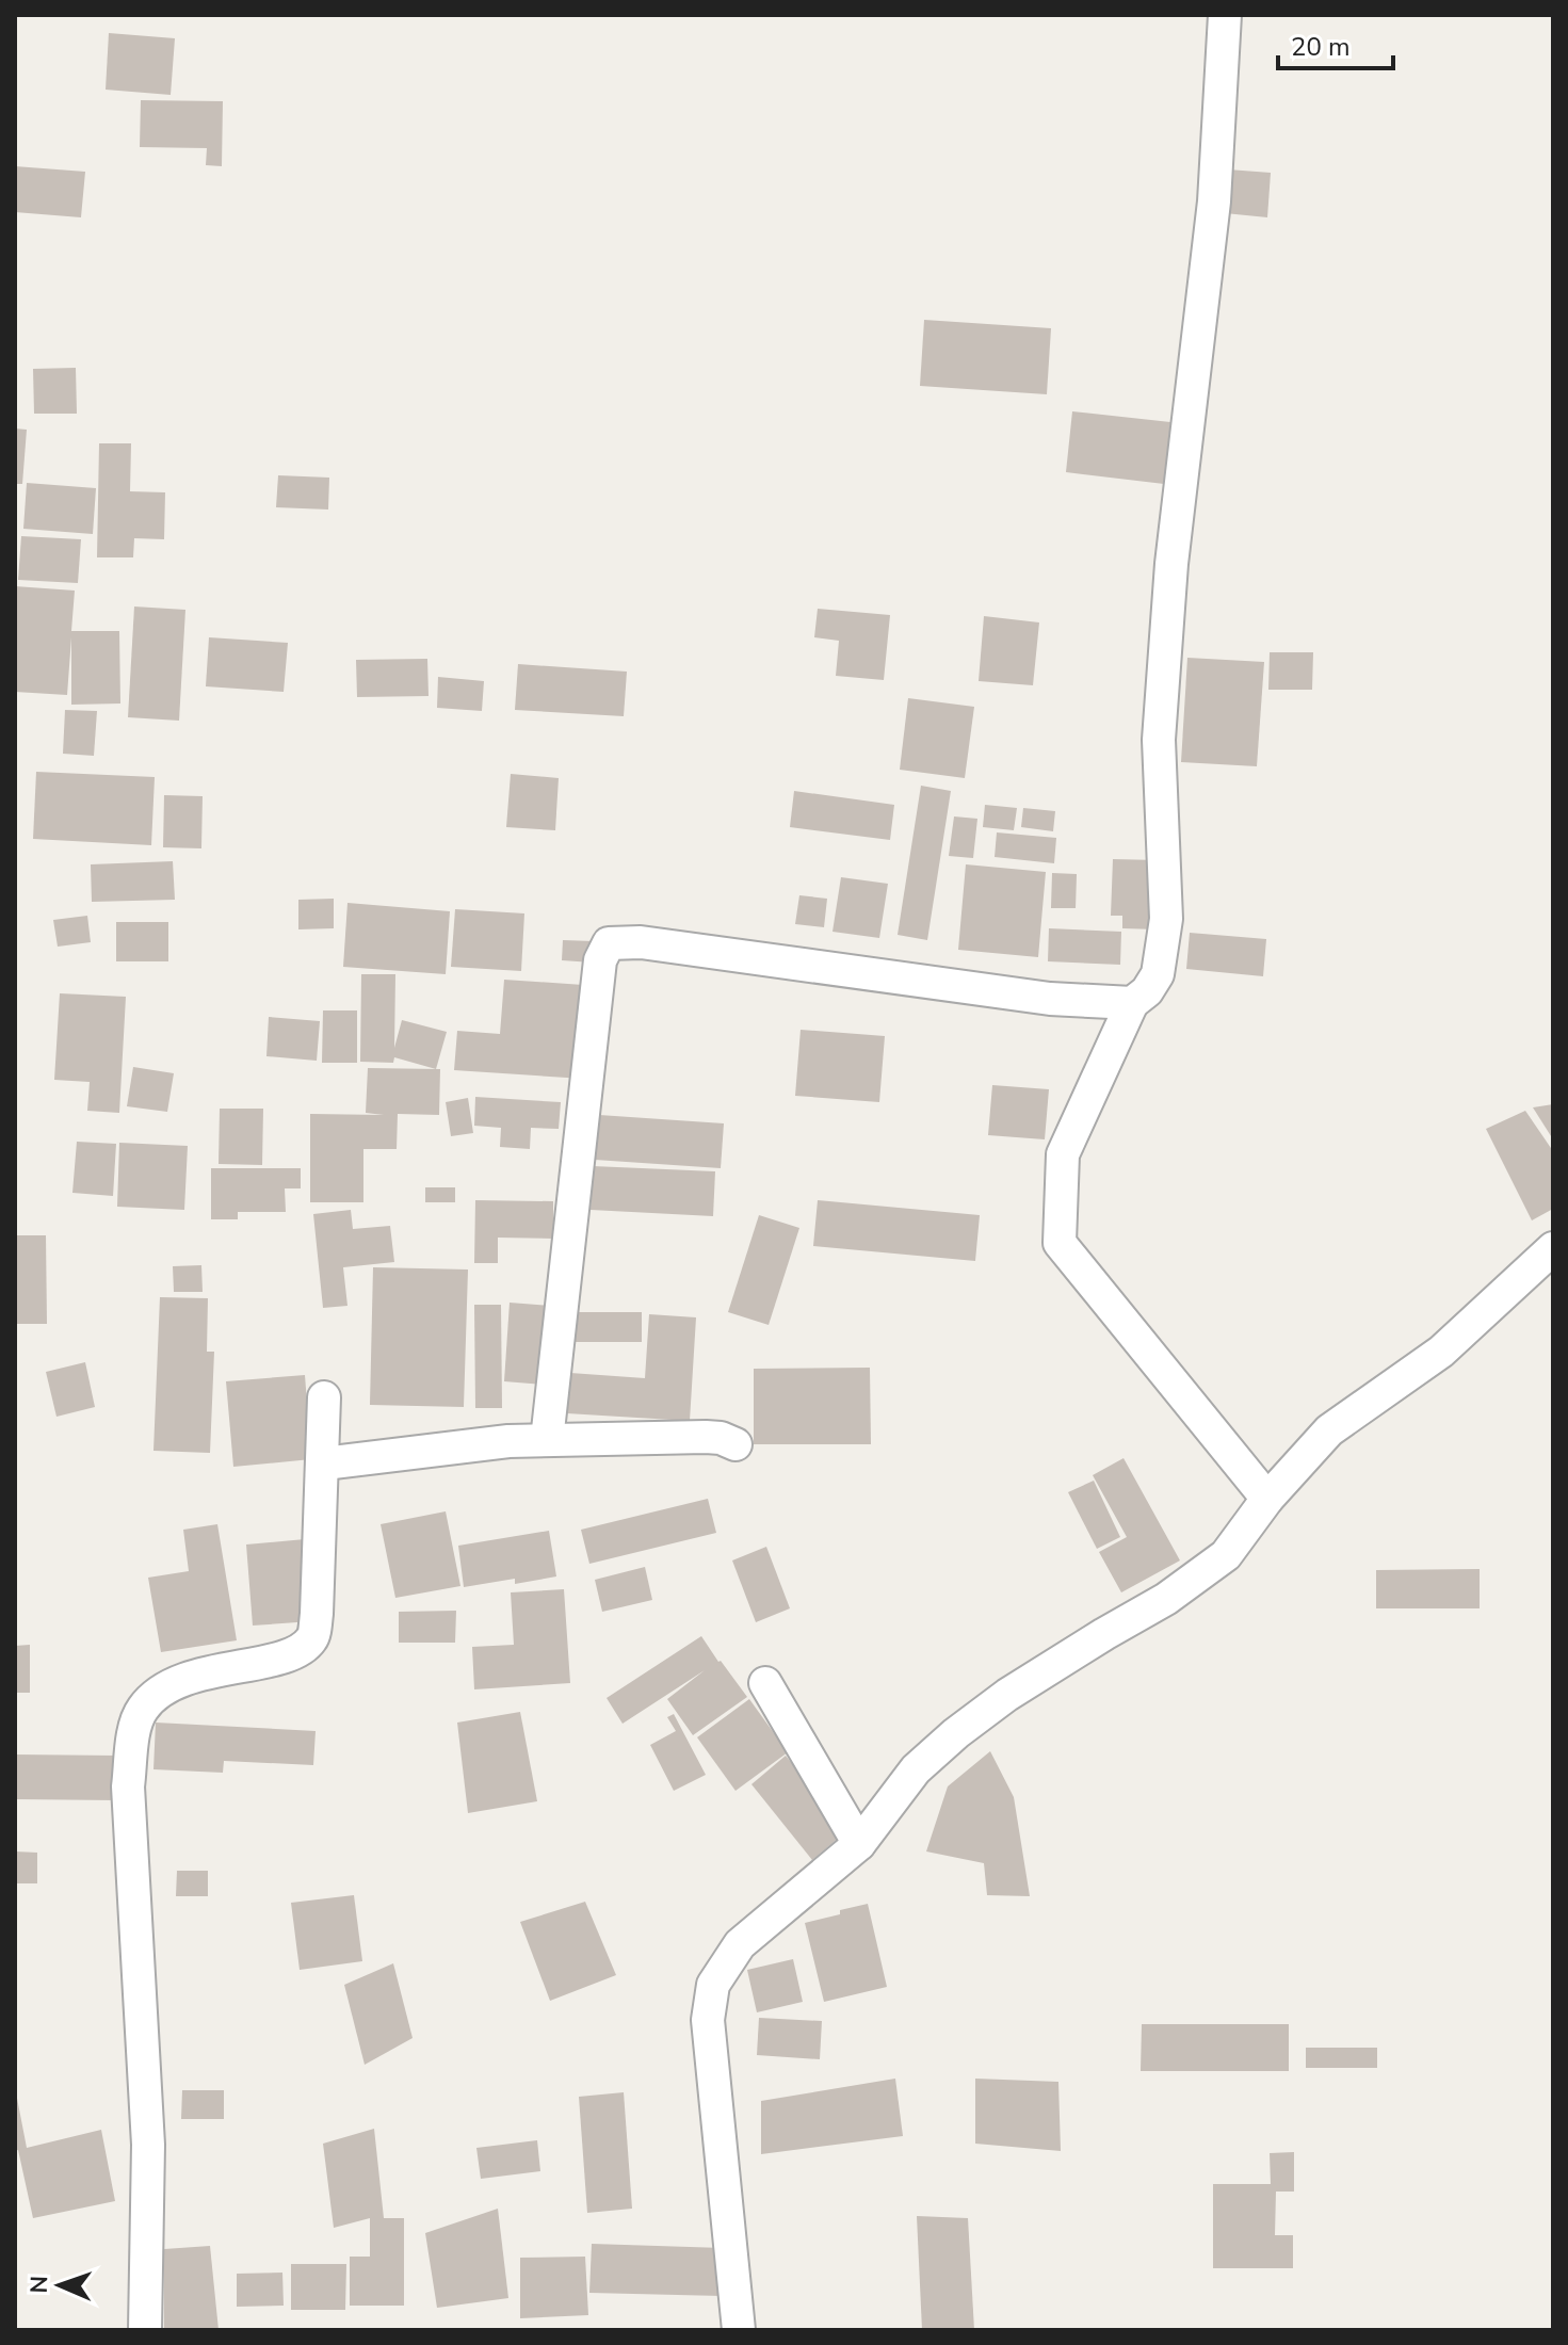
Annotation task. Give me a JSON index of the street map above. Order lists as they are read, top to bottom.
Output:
{
  "scale_bar": "20 m",
  "north": "left"
}
